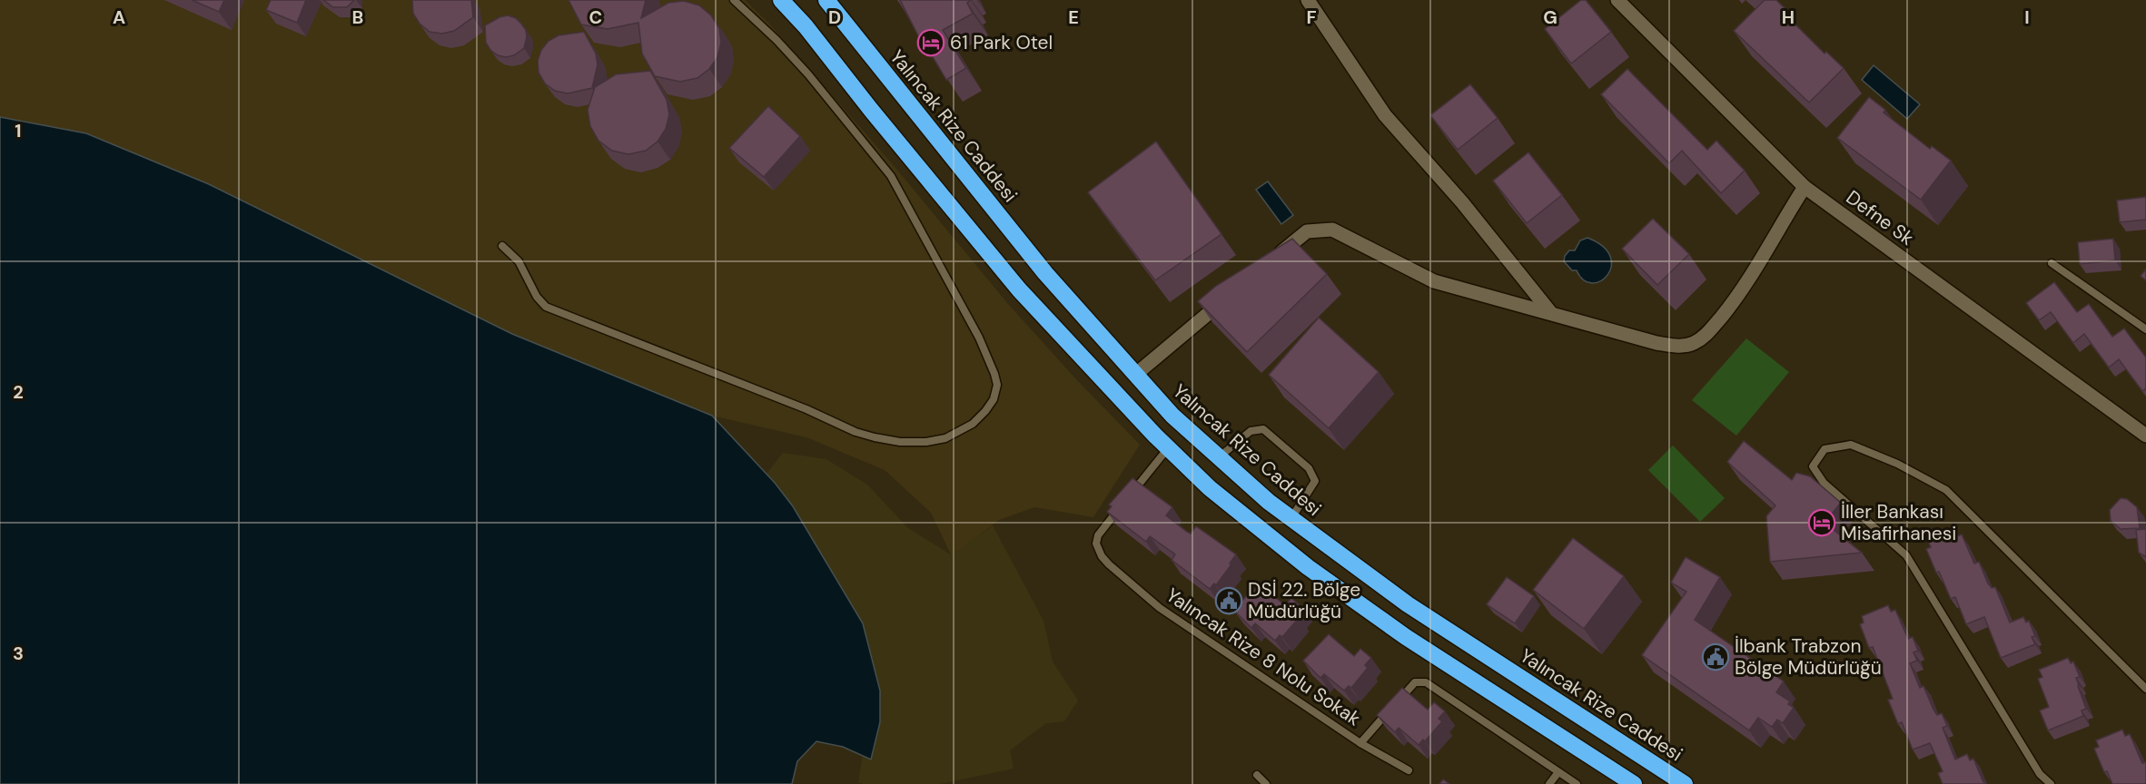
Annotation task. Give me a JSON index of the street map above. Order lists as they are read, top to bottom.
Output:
{
  "streets": {
    "highway": ["Yalıncak Rize Caddesi"],
    "street": ["Defne Sk"],
    "lane": ["Yalıncak Rize 8 Nolu Sokak"]
  },
  "places": {
    "hotel": ["61 Park Otel", "İller Bankası Misafirhanesi"],
    "public building": ["DSİ 22. Bölge Müdürlüğü", "İlbank Trabzon Bölge Müdürlüğü"]
  },
  "grid": {
    "columns": [
      "A",
      "B",
      "C",
      "D",
      "E",
      "F",
      "G",
      "H",
      "I"
    ],
    "rows": ["1", "2", "3"]
  }
}
